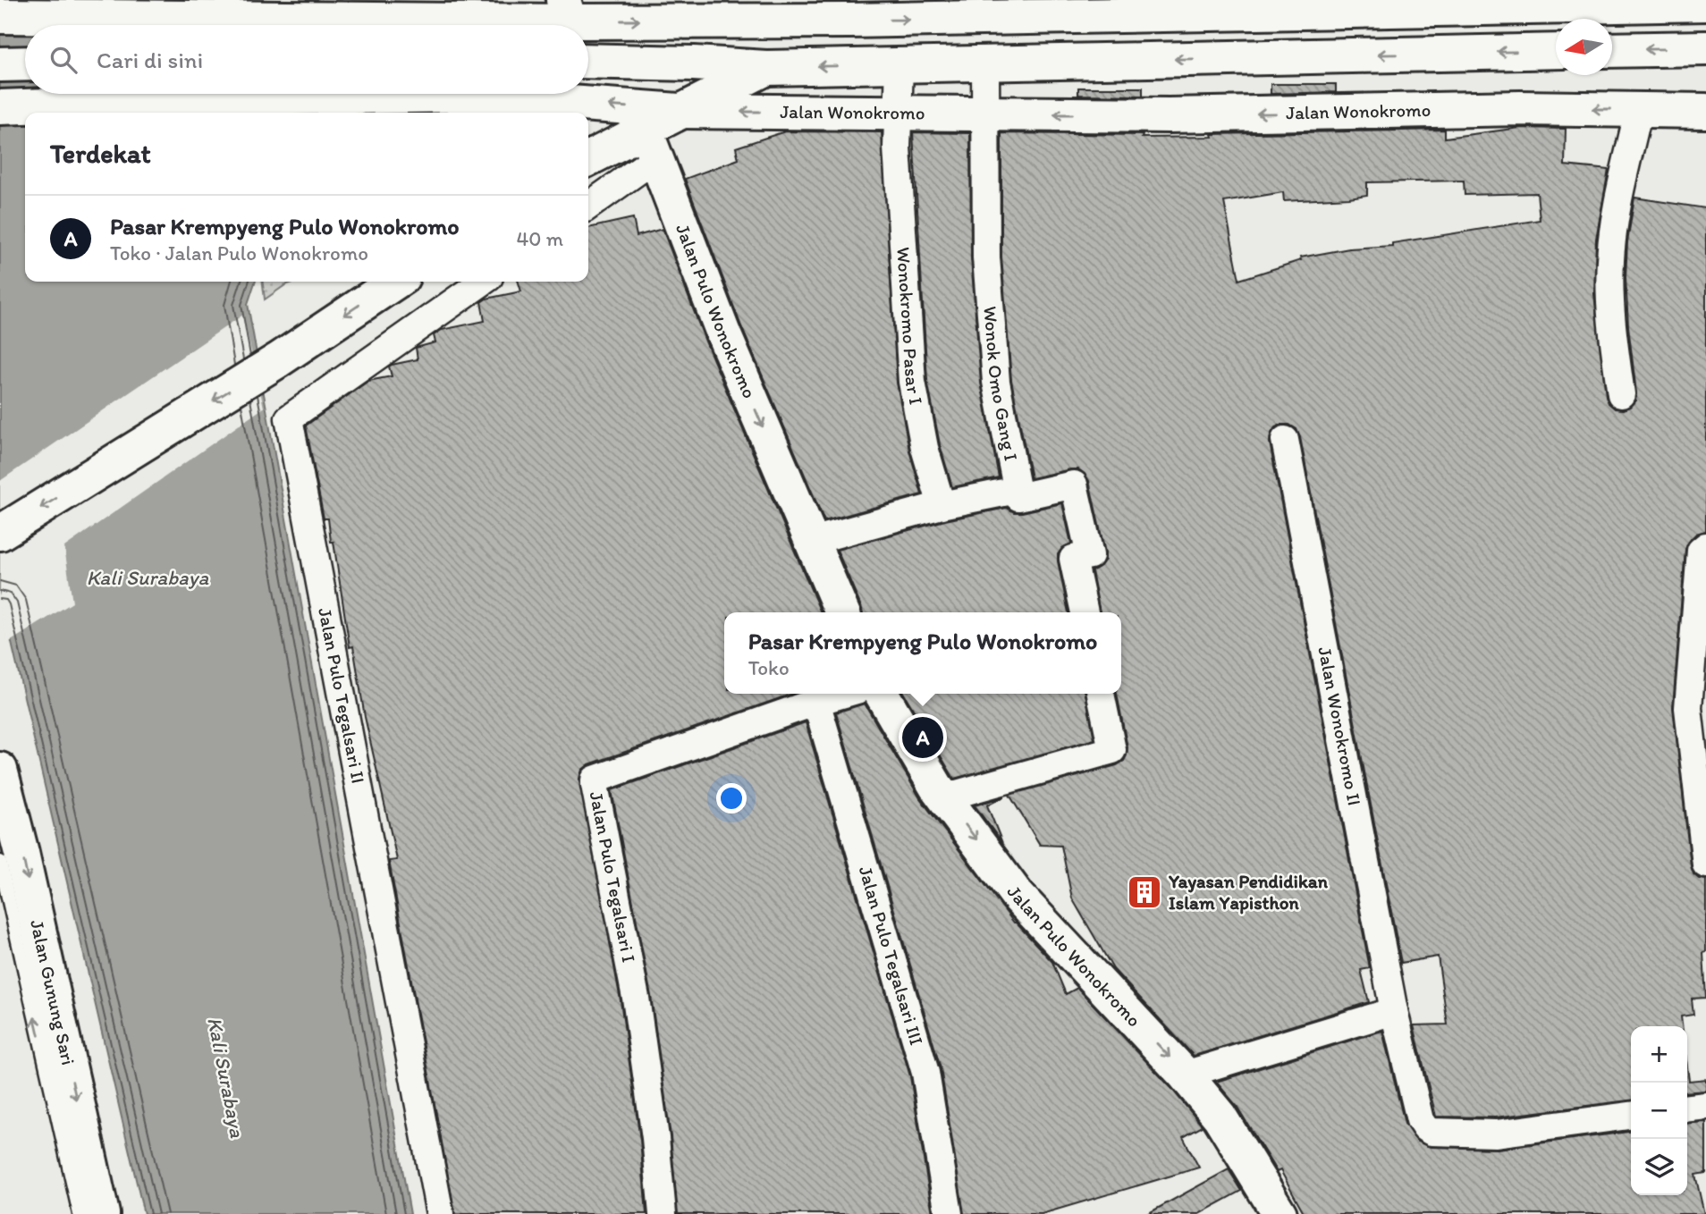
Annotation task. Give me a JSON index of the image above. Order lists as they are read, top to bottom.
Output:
{
  "streets": {
    "main road": ["Jalan Wonokromo", "Jalan Pulo Wonokromo", "Jalan Gunung Sari"],
    "street": [
      "Wonokromo Pasar I",
      "Wonok Omo Gang I",
      "Jalan Pulo Tegalsari II",
      "Jalan Wonokromo II",
      "Jalan Pulo Tegalsari I",
      "Jalan Pulo Tegalsari III"
    ]
  },
  "crossings": [
    ["Jalan Pulo Tegalsari I", "Jalan Pulo Tegalsari III"]
  ],
  "one_way": ["Jalan Pulo Wonokromo", "Jalan Gunung Sari"],
  "water": ["Kali Surabaya"],
  "places": {
    "building": ["Yayasan Pendidikan Islam Yapisthon"]
  },
  "north": "left",
  "page": {
    "search": "Cari di sini",
    "heading": "Terdekat",
    "list": [
      {
        "mark": "A",
        "name": "Pasar Krempyeng Pulo Wonokromo",
        "note": "Toko · Jalan Pulo Wonokromo",
        "value": "40 m"
      }
    ],
    "popup": ["Pasar Krempyeng Pulo Wonokromo", "Toko"],
    "pins": "A",
    "map_buttons": ["+", "−"]
  }
}
